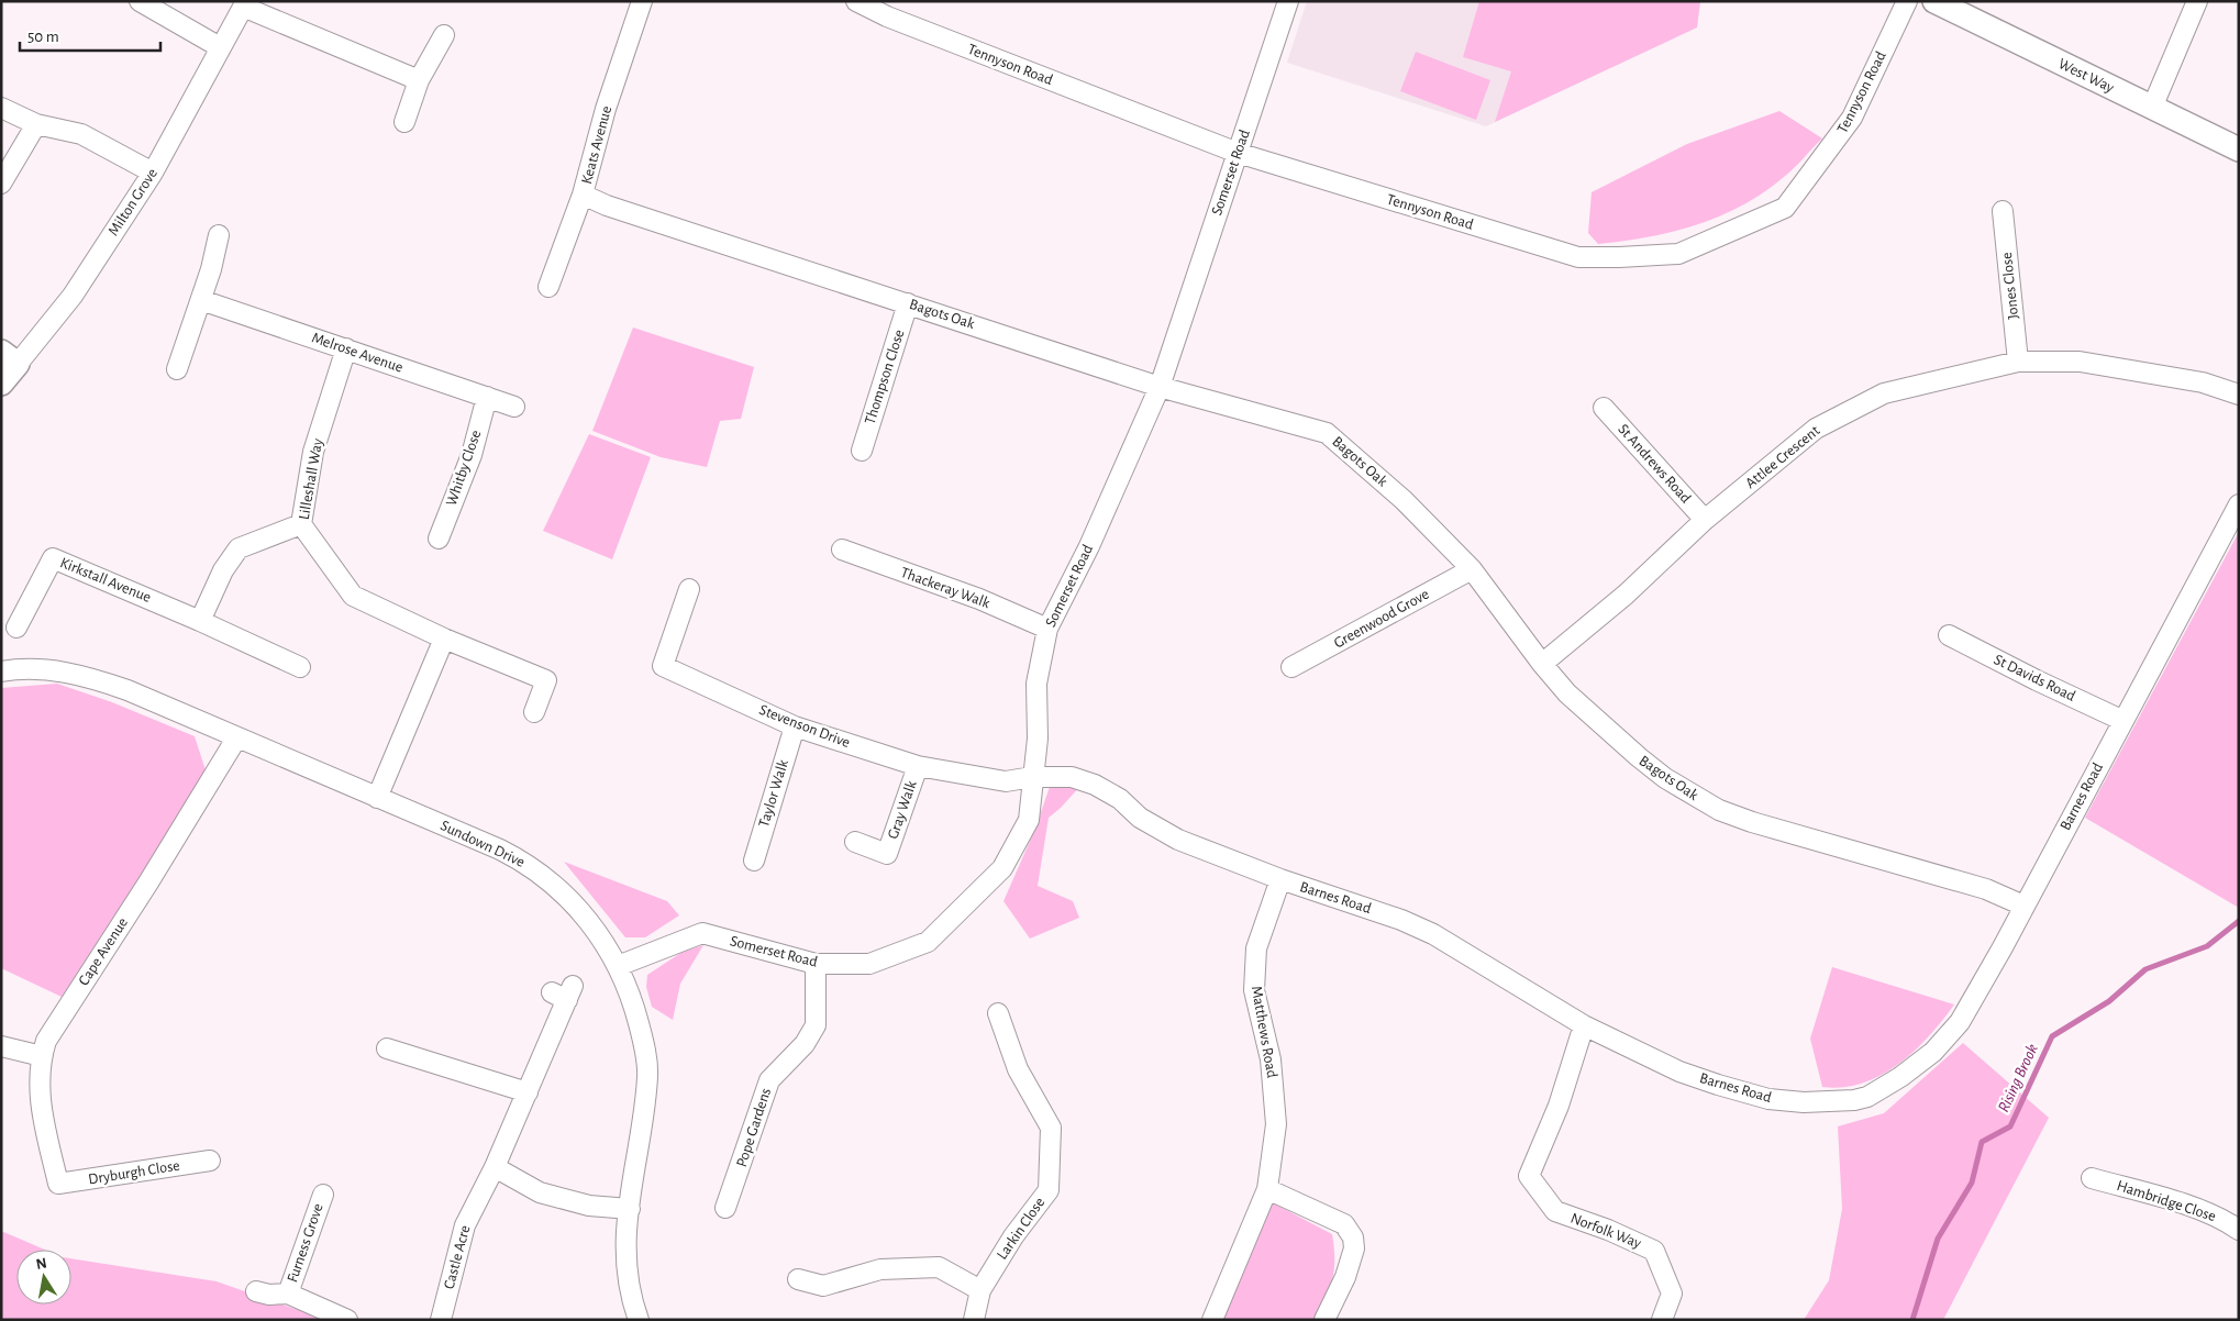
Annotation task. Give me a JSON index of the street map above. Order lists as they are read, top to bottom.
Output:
{
  "streets": {
    "street": [
      "Tennyson Road",
      "West Way",
      "Keats Avenue",
      "Somerset Road",
      "Milton Grove",
      "Jones Close",
      "Bagots Oak",
      "Melrose Avenue",
      "Thompson Close",
      "Attlee Crescent",
      "St Andrews Road",
      "Whitby Close",
      "Lilleshall Way",
      "Kirkstall Avenue",
      "Thackeray Walk",
      "Greenwood Grove",
      "St Davids Road",
      "Stevenson Drive",
      "Taylor Walk",
      "Barnes Road",
      "Gray Walk",
      "Sundown Drive",
      "Cape Avenue",
      "Matthews Road",
      "Pope Gardens",
      "Dryburgh Close",
      "Hambridge Close",
      "Larkin Close",
      "Norfolk Way",
      "Furness Grove",
      "Castle Acre"
    ]
  },
  "crossings": [
    ["Tennyson Road", "Somerset Road"],
    ["Keats Avenue", "Bagots Oak"],
    ["Somerset Road", "Bagots Oak"],
    ["Somerset Road", "Thackeray Walk"],
    ["Somerset Road", "Stevenson Drive"],
    ["Somerset Road", "Barnes Road"],
    ["Somerset Road", "Sundown Drive"],
    ["Somerset Road", "Pope Gardens"],
    ["Jones Close", "Attlee Crescent"],
    ["Bagots Oak", "Thompson Close"],
    ["Bagots Oak", "Attlee Crescent"],
    ["Bagots Oak", "Greenwood Grove"],
    ["Bagots Oak", "Barnes Road"],
    ["Melrose Avenue", "Whitby Close"],
    ["Melrose Avenue", "Lilleshall Way"],
    ["Attlee Crescent", "St Andrews Road"],
    ["St Davids Road", "Barnes Road"],
    ["Stevenson Drive", "Taylor Walk"],
    ["Stevenson Drive", "Barnes Road"],
    ["Stevenson Drive", "Gray Walk"],
    ["Barnes Road", "Matthews Road"],
    ["Barnes Road", "Norfolk Way"],
    ["Sundown Drive", "Cape Avenue"],
    ["Cape Avenue", "Dryburgh Close"]
  ],
  "water": ["Rising Brook"],
  "scale_bar": "50 m",
  "north": "top"
}
